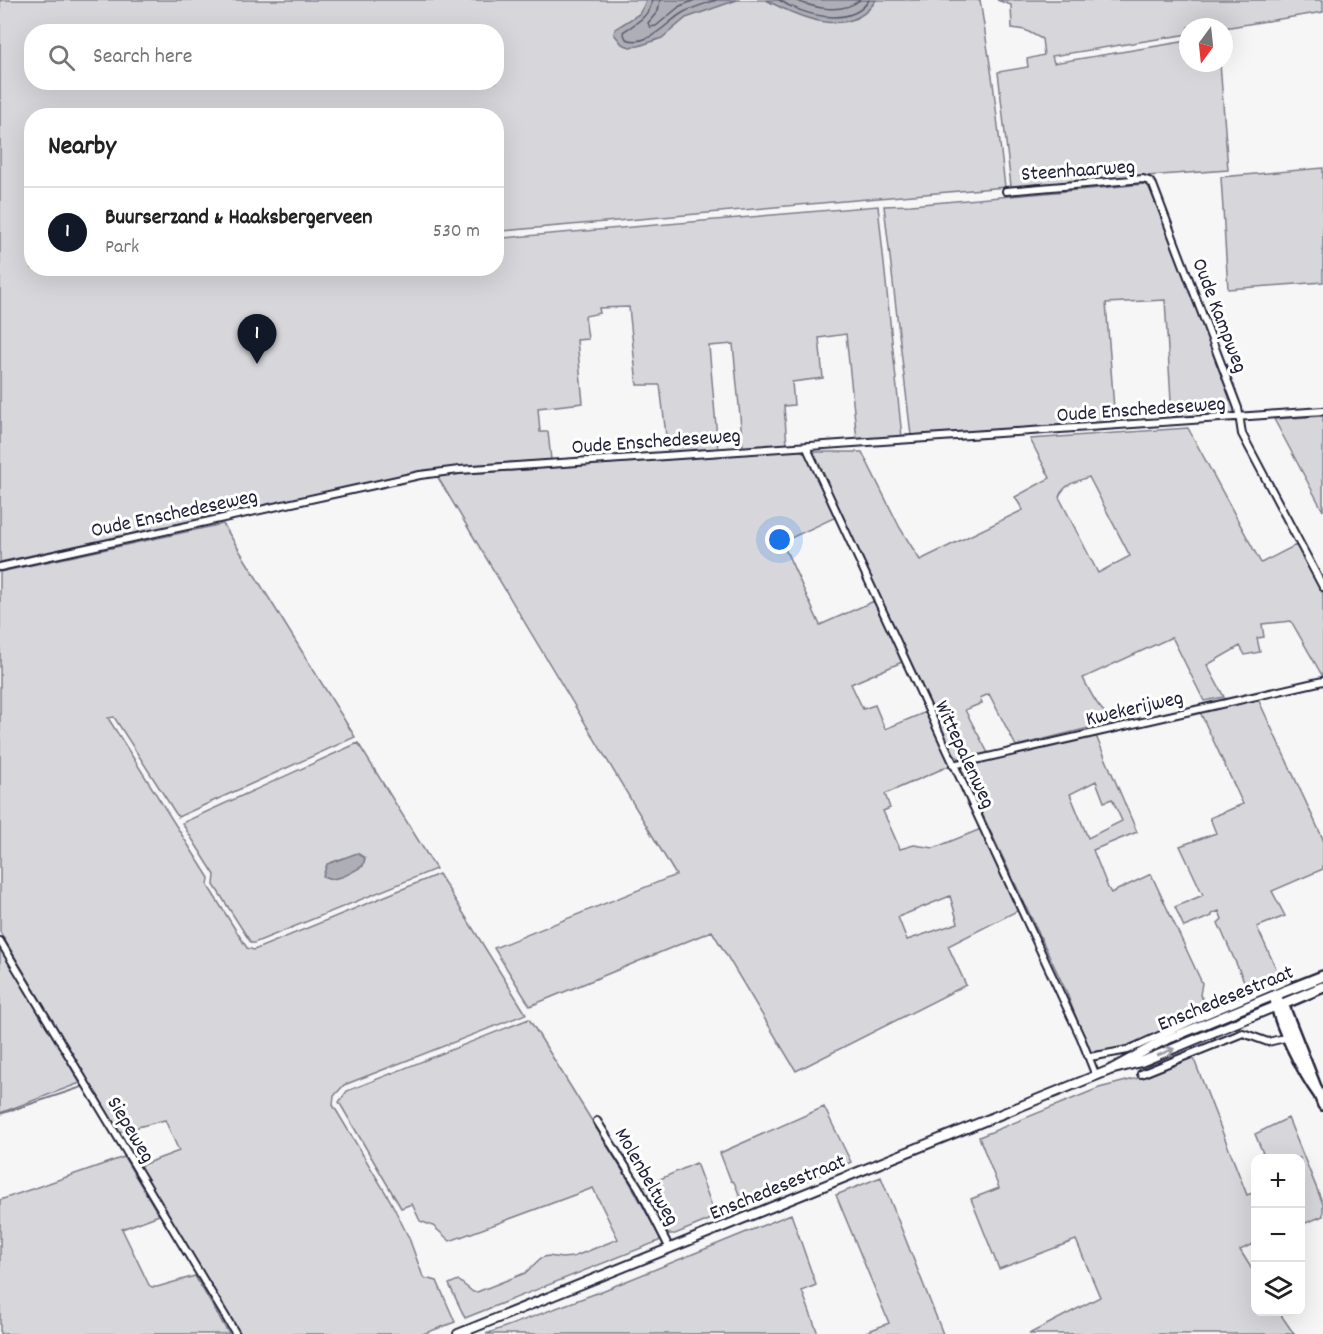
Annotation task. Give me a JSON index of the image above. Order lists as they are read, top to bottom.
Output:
{
  "streets": {
    "main road": ["Enschedesestraat"],
    "street": [
      "Steenhaarweg",
      "Oude Kampweg",
      "Oude Enschedeseweg",
      "Kwekerijweg",
      "Wittepalenweg",
      "Siepeweg",
      "Molenbeltweg"
    ]
  },
  "crossings": [
    ["Steenhaarweg", "Oude Kampweg"],
    ["Oude Kampweg", "Oude Enschedeseweg"],
    ["Oude Enschedeseweg", "Wittepalenweg"],
    ["Kwekerijweg", "Wittepalenweg"],
    ["Wittepalenweg", "Enschedesestraat"],
    ["Enschedesestraat", "Molenbeltweg"]
  ],
  "north": "bottom",
  "page": {
    "search": "Search here",
    "heading": "Nearby",
    "list": [
      {
        "mark": "1",
        "name": "Buurserzand & Haaksbergerveen",
        "note": "Park",
        "value": "530 m"
      }
    ],
    "pins": "1",
    "map_buttons": ["+", "−"]
  }
}
